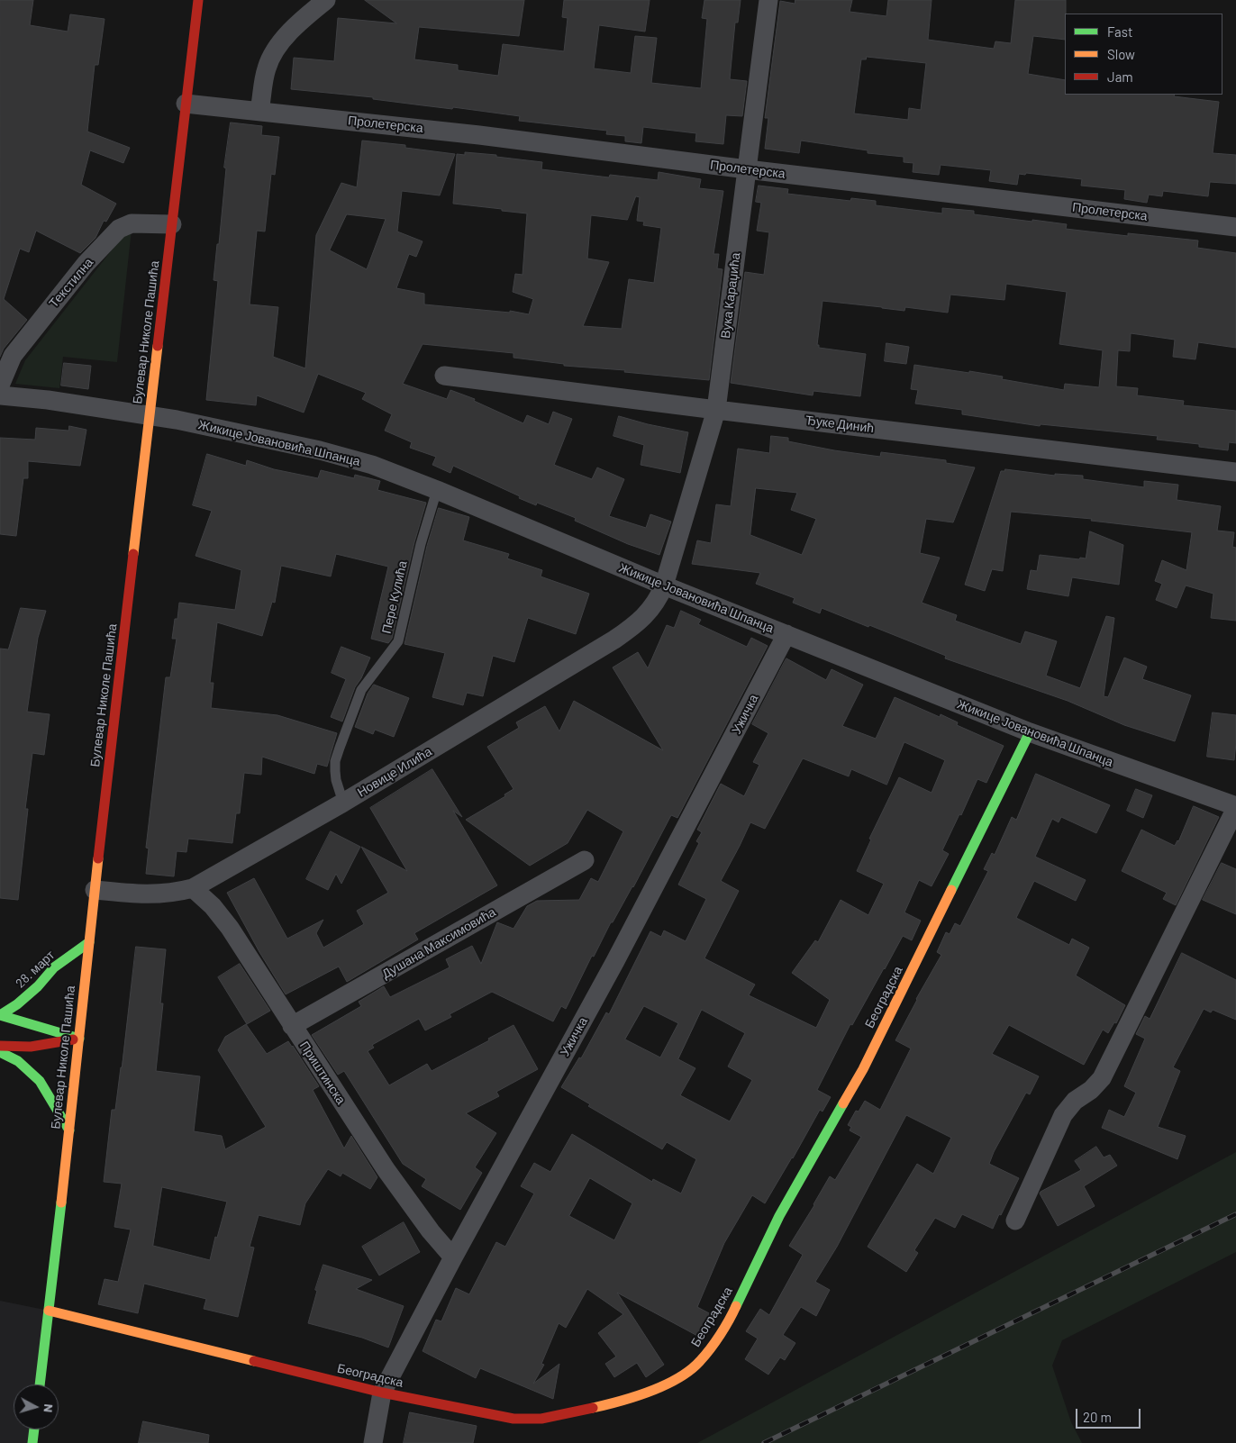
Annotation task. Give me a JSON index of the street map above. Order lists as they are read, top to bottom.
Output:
{
  "streets": {
    "street": [
      "Пролетерска",
      "Текстилна",
      "Вука Караџића",
      "Булевар Николе Пашића",
      "Ђуке Динић",
      "Жикице Јовановића Шпанца",
      "Ужичка",
      "Новице Илића",
      "Душана Максимовића",
      "28. март",
      "Београдска",
      "Приштинска"
    ],
    "lane": ["Пере Кулића"]
  },
  "crossings": [
    ["Пролетерска", "Вука Караџића"],
    ["Текстилна", "Булевар Николе Пашића"],
    ["Вука Караџића", "Ђуке Динић"],
    ["Вука Караџића", "Жикице Јовановића Шпанца"],
    ["Вука Караџића", "Новице Илића"],
    ["Булевар Николе Пашића", "Жикице Јовановића Шпанца"],
    ["Булевар Николе Пашића", "Новице Илића"],
    ["Булевар Николе Пашића", "28. март"],
    ["Булевар Николе Пашића", "Београдска"],
    ["Жикице Јовановића Шпанца", "Пере Кулића"],
    ["Жикице Јовановића Шпанца", "Ужичка"],
    ["Жикице Јовановића Шпанца", "Новице Илића"],
    ["Жикице Јовановића Шпанца", "Београдска"],
    ["Пере Кулића", "Новице Илића"],
    ["Ужичка", "Београдска"],
    ["Ужичка", "Приштинска"],
    ["Новице Илића", "Приштинска"],
    ["Душана Максимовића", "Приштинска"]
  ],
  "legend": ["Fast", "Slow", "Jam"],
  "scale_bar": "20 m",
  "north": "right"
}
